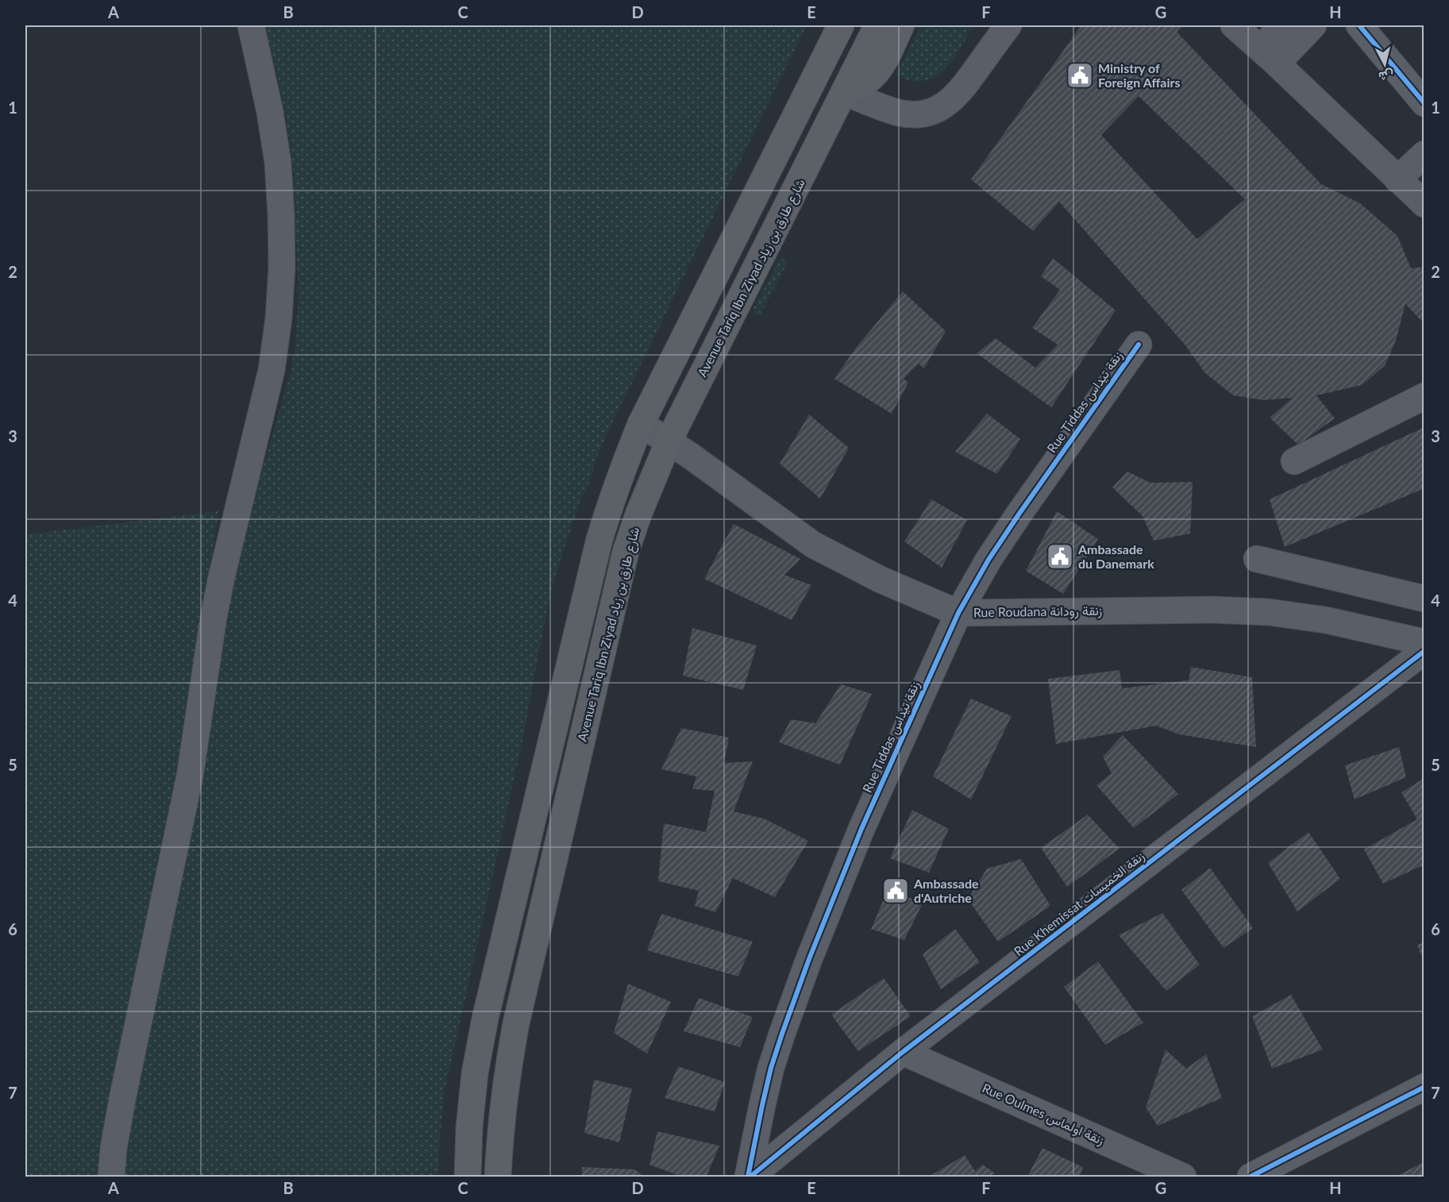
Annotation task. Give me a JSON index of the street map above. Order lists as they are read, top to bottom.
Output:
{
  "streets": {
    "main road": ["Avenue Tariq Ibn Ziyad شارع طارق بن زياد"],
    "street": [
      "Rue Tiddas زنقة تيداس",
      "Rue Roudana زنقة رودانة",
      "Rue Khemissat زنقة الخميسات",
      "Rue Oulmes زنقة اولماس"
    ]
  },
  "crossings": [
    ["Avenue Tariq Ibn Ziyad شارع طارق بن زياد", "Rue Roudana زنقة رودانة"],
    ["Rue Tiddas زنقة تيداس", "Rue Roudana زنقة رودانة"],
    ["Rue Tiddas زنقة تيداس", "Rue Khemissat زنقة الخميسات"],
    ["Rue Khemissat زنقة الخميسات", "Rue Oulmes زنقة اولماس"]
  ],
  "places": {
    "public building": ["Ministry of Foreign Affairs", "Ambassade du Danemark", "Ambassade d'Autriche"]
  },
  "north": "bottom",
  "grid": {
    "columns": [
      "A",
      "B",
      "C",
      "D",
      "E",
      "F",
      "G",
      "H"
    ],
    "rows": [
      "1",
      "2",
      "3",
      "4",
      "5",
      "6",
      "7"
    ]
  }
}
